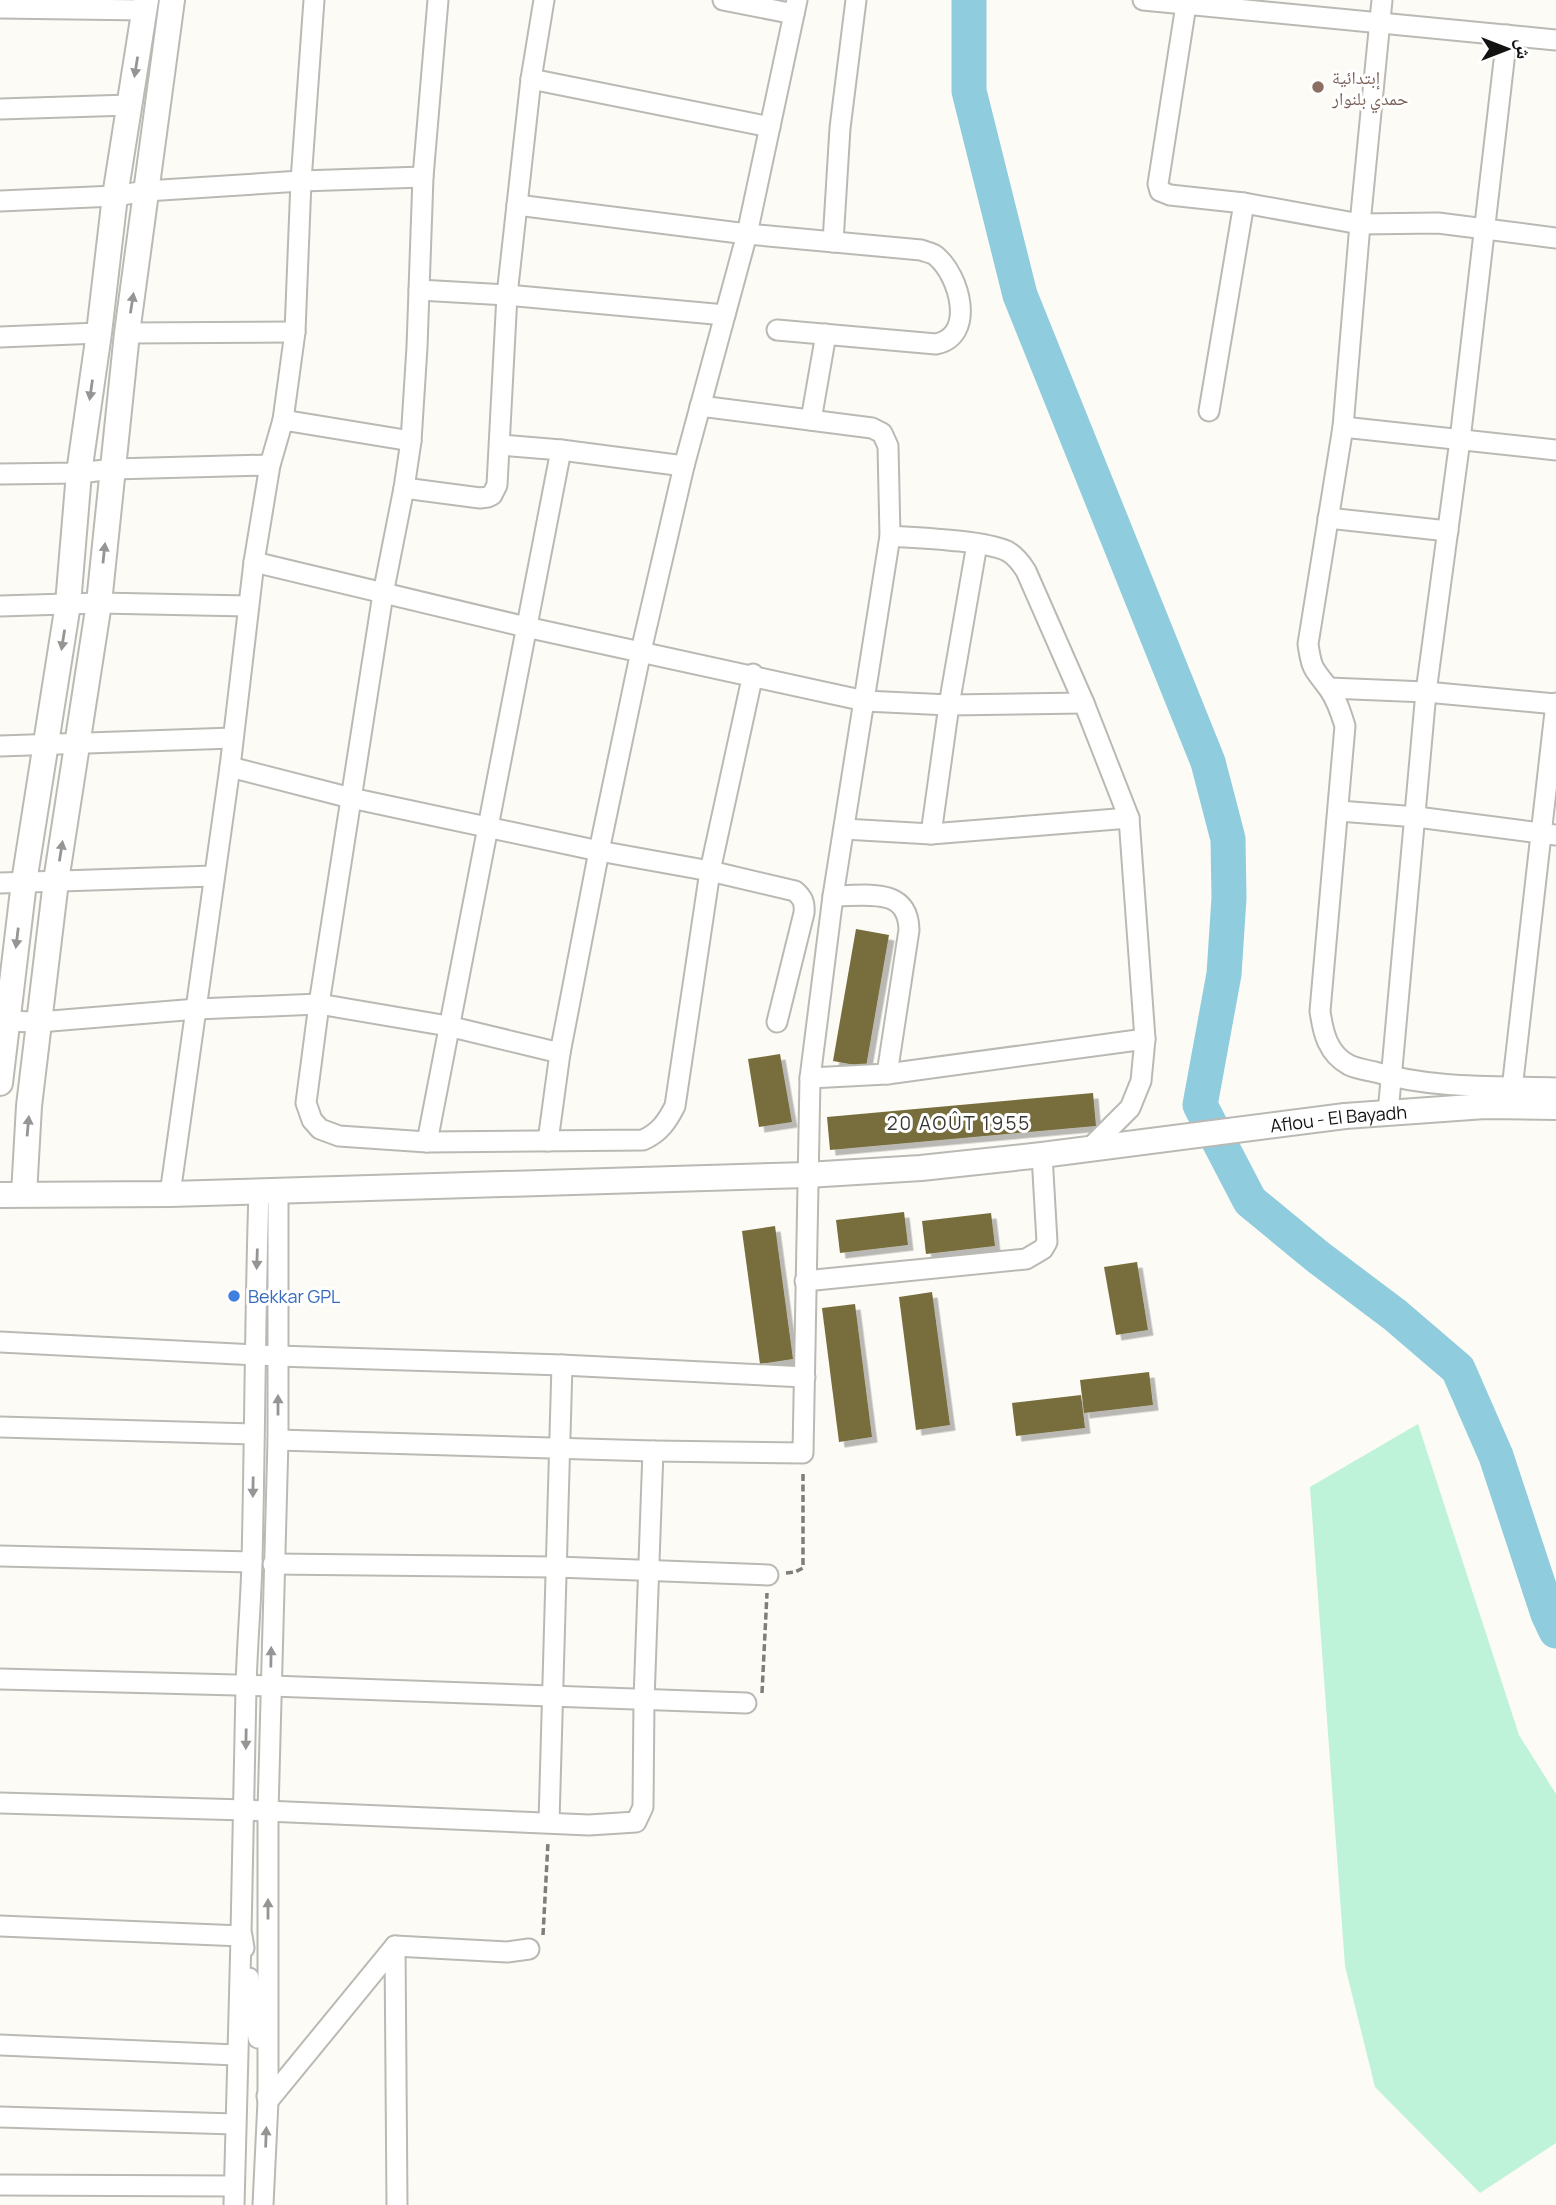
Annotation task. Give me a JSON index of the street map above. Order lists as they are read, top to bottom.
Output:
{
  "streets": {
    "main road": ["Aflou - El Bayadh"]
  },
  "districts": ["20 AOÛT 1955"],
  "places": ["إبتدائية حمدي بلنوار", "Bekkar GPL"],
  "north": "right"
}
